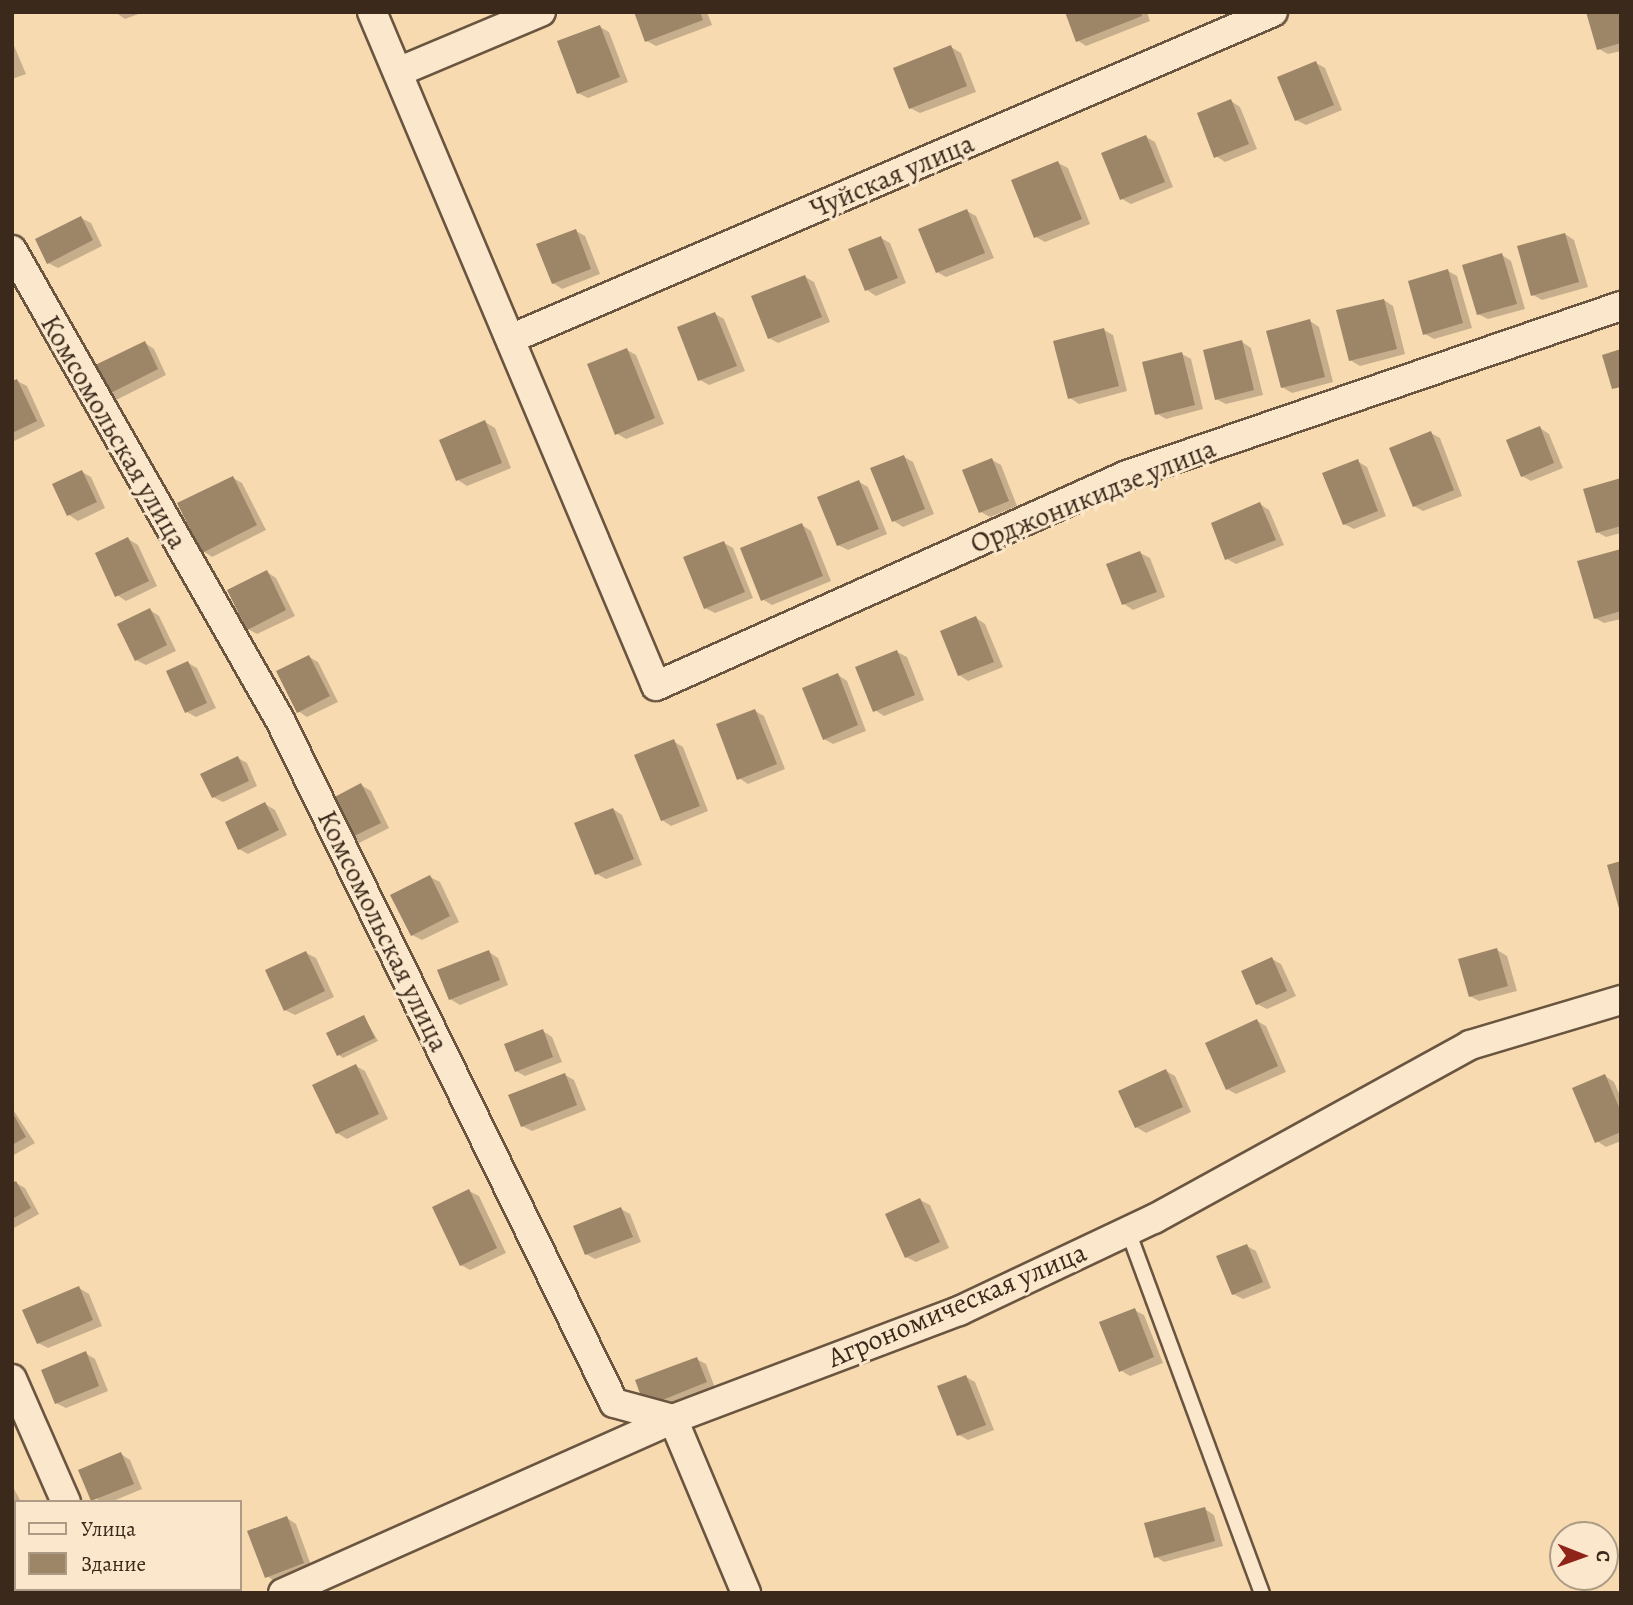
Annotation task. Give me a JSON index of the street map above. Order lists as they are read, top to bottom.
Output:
{
  "streets": {
    "street": [
      "Чуйская улица",
      "Комсомольская улица",
      "Орджоникидзе улица",
      "Агрономическая улица"
    ]
  },
  "crossings": [
    ["Чуйская улица", "Орджоникидзе улица"],
    ["Комсомольская улица", "Агрономическая улица"]
  ],
  "legend": ["Улица", "Здание"],
  "north": "right"
}
